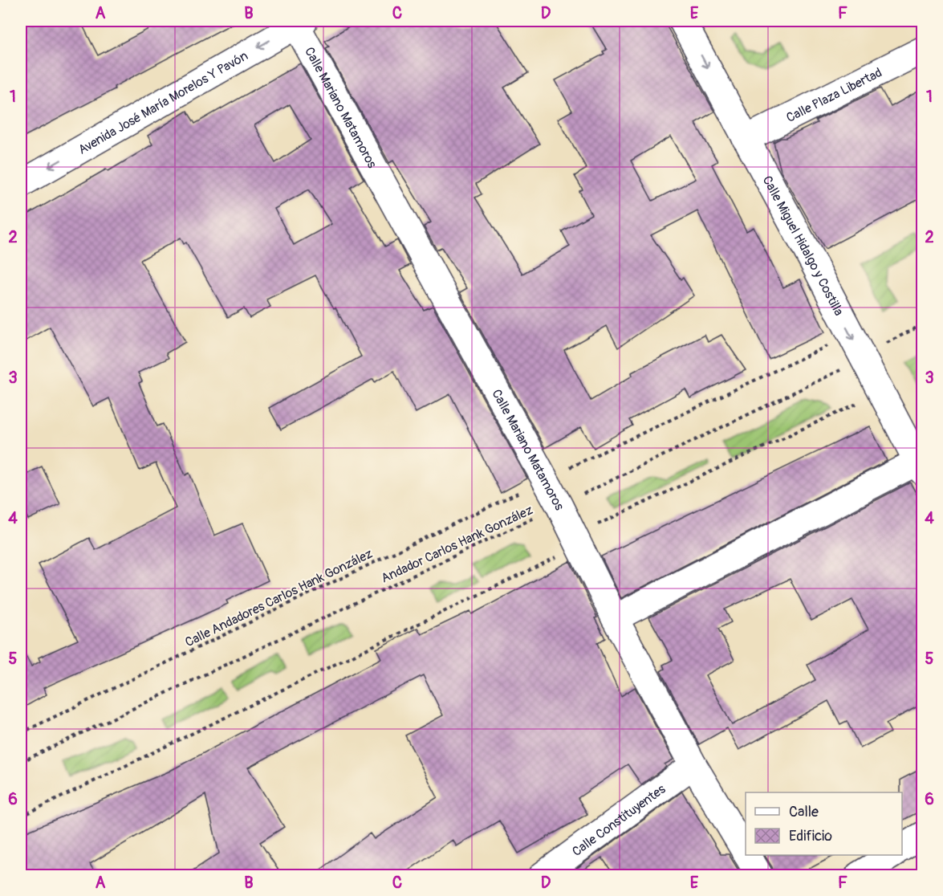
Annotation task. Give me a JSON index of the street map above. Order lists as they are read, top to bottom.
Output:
{
  "streets": {
    "street": [
      "Calle Plaza Libertad",
      "Avenida José María Morelos Y Pavón",
      "Calle Mariano Matamoros",
      "Calle Miguel Hidalgo y Costilla",
      "Calle Constituyentes"
    ],
    "path": ["Andador Carlos Hank González", "Calle Andadores Carlos Hank González"]
  },
  "crossings": [
    ["Calle Plaza Libertad", "Calle Miguel Hidalgo y Costilla"],
    ["Avenida José María Morelos Y Pavón", "Calle Mariano Matamoros"],
    ["Calle Mariano Matamoros", "Andador Carlos Hank González"],
    ["Calle Mariano Matamoros", "Calle Andadores Carlos Hank González"],
    ["Calle Mariano Matamoros", "Calle Constituyentes"],
    ["Calle Miguel Hidalgo y Costilla", "Andador Carlos Hank González"]
  ],
  "one_way": ["Avenida José María Morelos Y Pavón", "Calle Miguel Hidalgo y Costilla"],
  "legend": ["Calle", "Edificio"],
  "grid": {
    "columns": [
      "A",
      "B",
      "C",
      "D",
      "E",
      "F"
    ],
    "rows": [
      "1",
      "2",
      "3",
      "4",
      "5",
      "6"
    ]
  }
}
